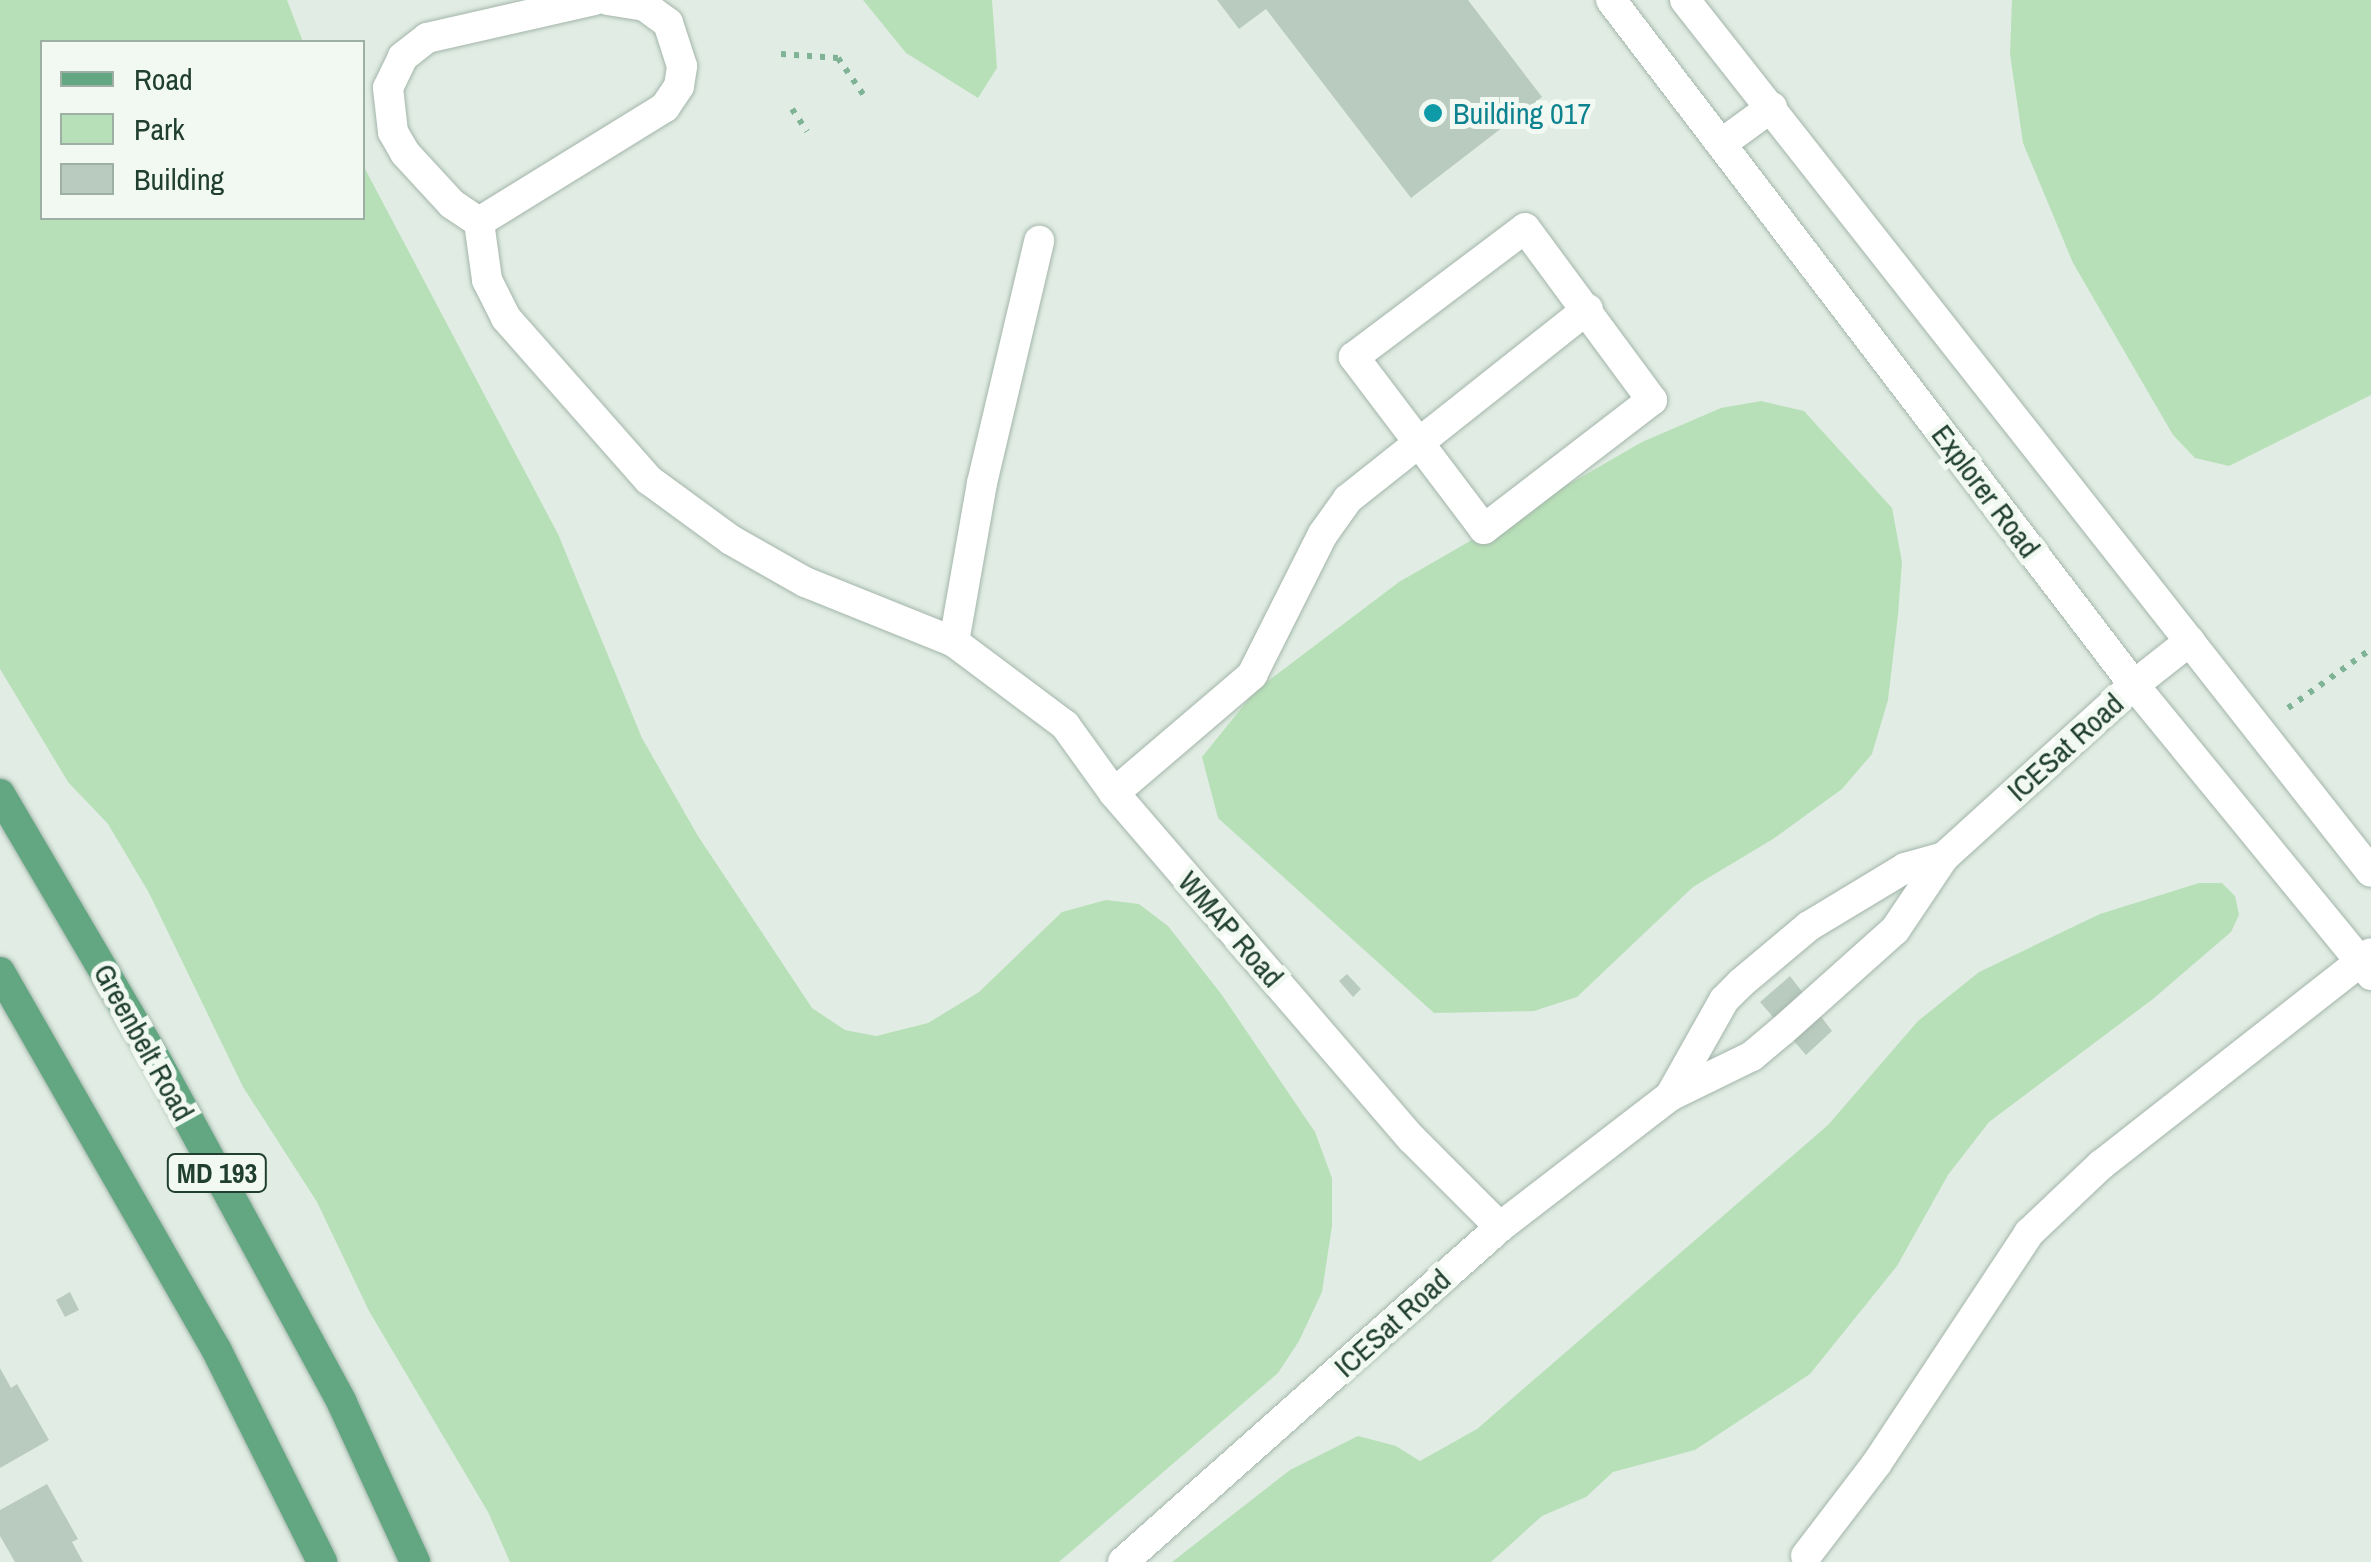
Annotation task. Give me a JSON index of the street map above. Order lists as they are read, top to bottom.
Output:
{
  "streets": {
    "main road": ["Greenbelt Road", "MD 193"],
    "street": ["Explorer Road", "ICESat Road", "WMAP Road"]
  },
  "crossings": [
    ["Explorer Road", "ICESat Road"],
    ["ICESat Road", "WMAP Road"]
  ],
  "places": ["Building 017"],
  "legend": ["Road", "Park", "Building"]
}
